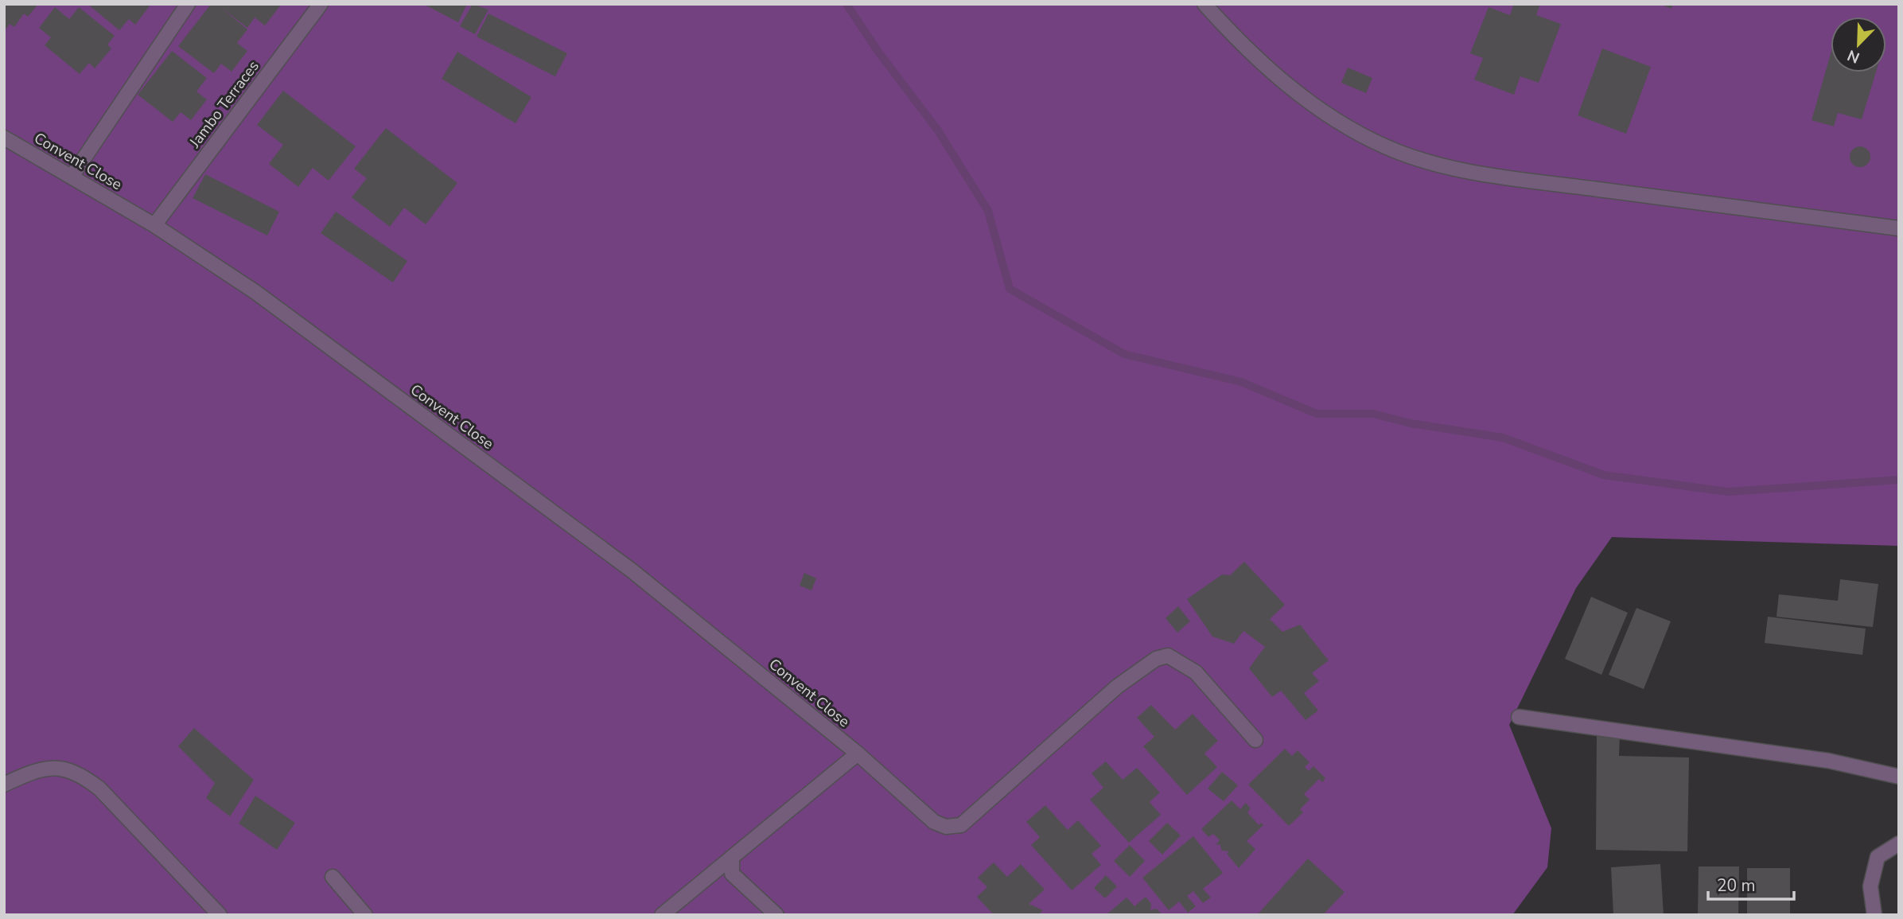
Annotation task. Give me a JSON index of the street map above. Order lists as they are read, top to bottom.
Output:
{
  "streets": {
    "street": ["Jambo Terraces", "Convent Close"]
  },
  "crossings": [
    ["Jambo Terraces", "Convent Close"]
  ],
  "scale_bar": "20 m",
  "north": "bottom left"
}
